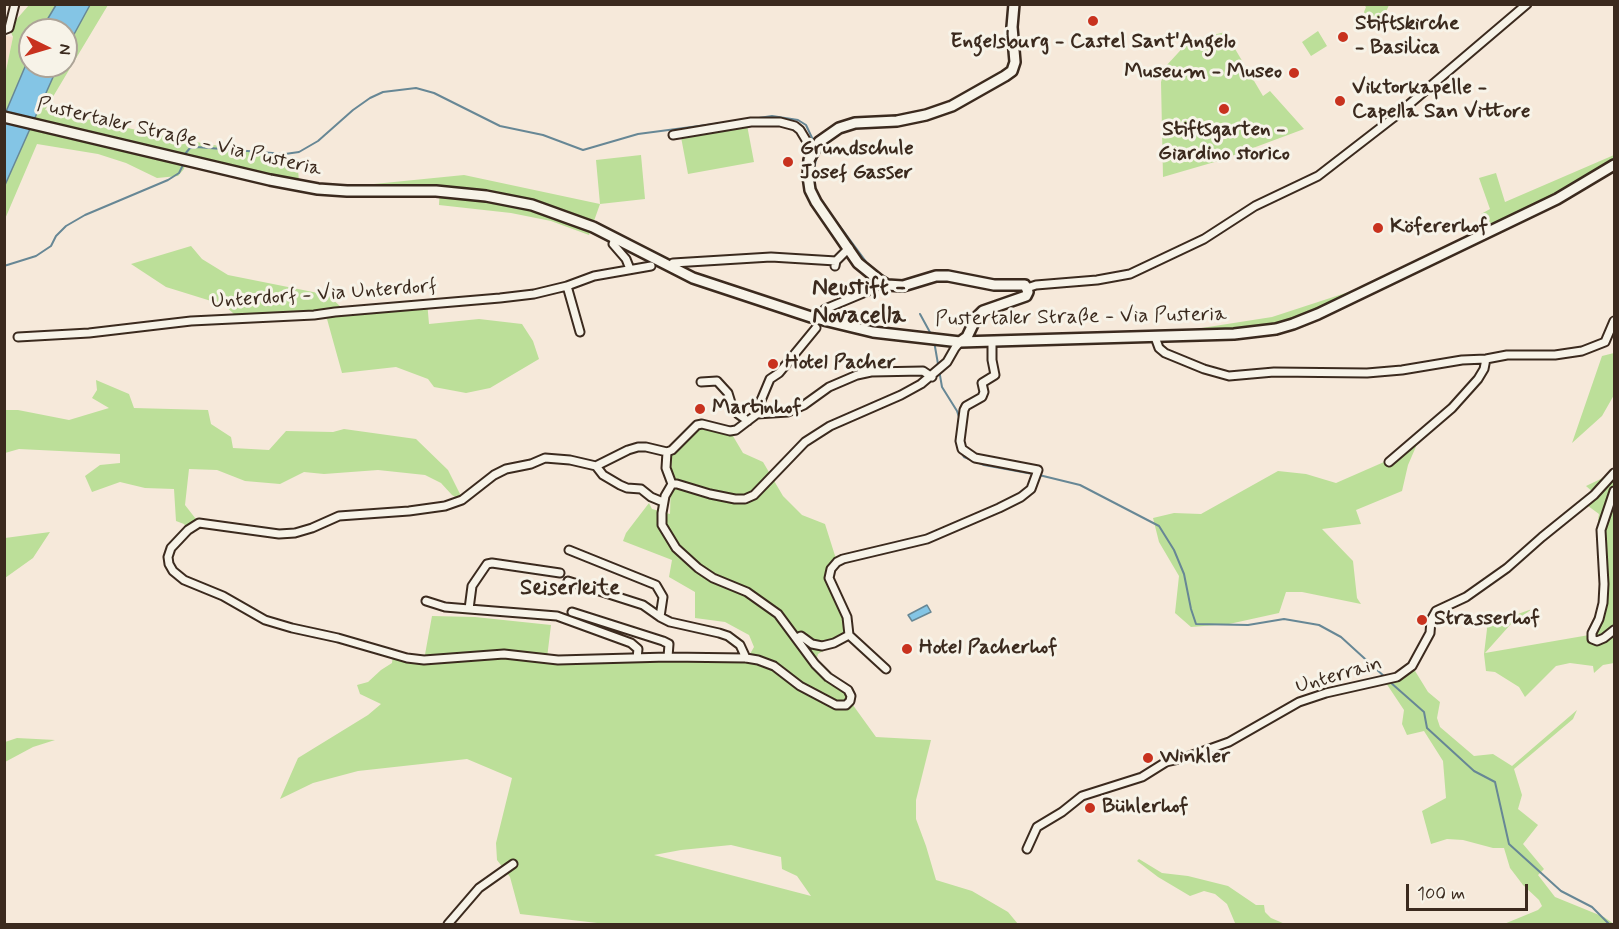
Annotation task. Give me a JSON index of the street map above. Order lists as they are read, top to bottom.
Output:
{
  "streets": {
    "main road": ["Pustertaler Straße - Via Pusteria"],
    "street": ["Unterdorf - Via Unterdorf", "Unterrain"]
  },
  "districts": ["Neustift - Novacella", "Seiserleite"],
  "places": [
    "Engelsburg - Castel Sant'Angelo",
    "Stiftskirche - Basilica",
    "Museum - Museo",
    "Viktorkapelle - Capella San Vittore",
    "Stiftsgarten - Giardino storico",
    "Grundschule Josef Gasser",
    "Köfererhof",
    "Hotel Pacher",
    "Martinhof",
    "Strasserhof",
    "Hotel Pacherhof",
    "Winkler",
    "Bühlerhof"
  ],
  "scale_bar": "100 m",
  "north": "right"
}
